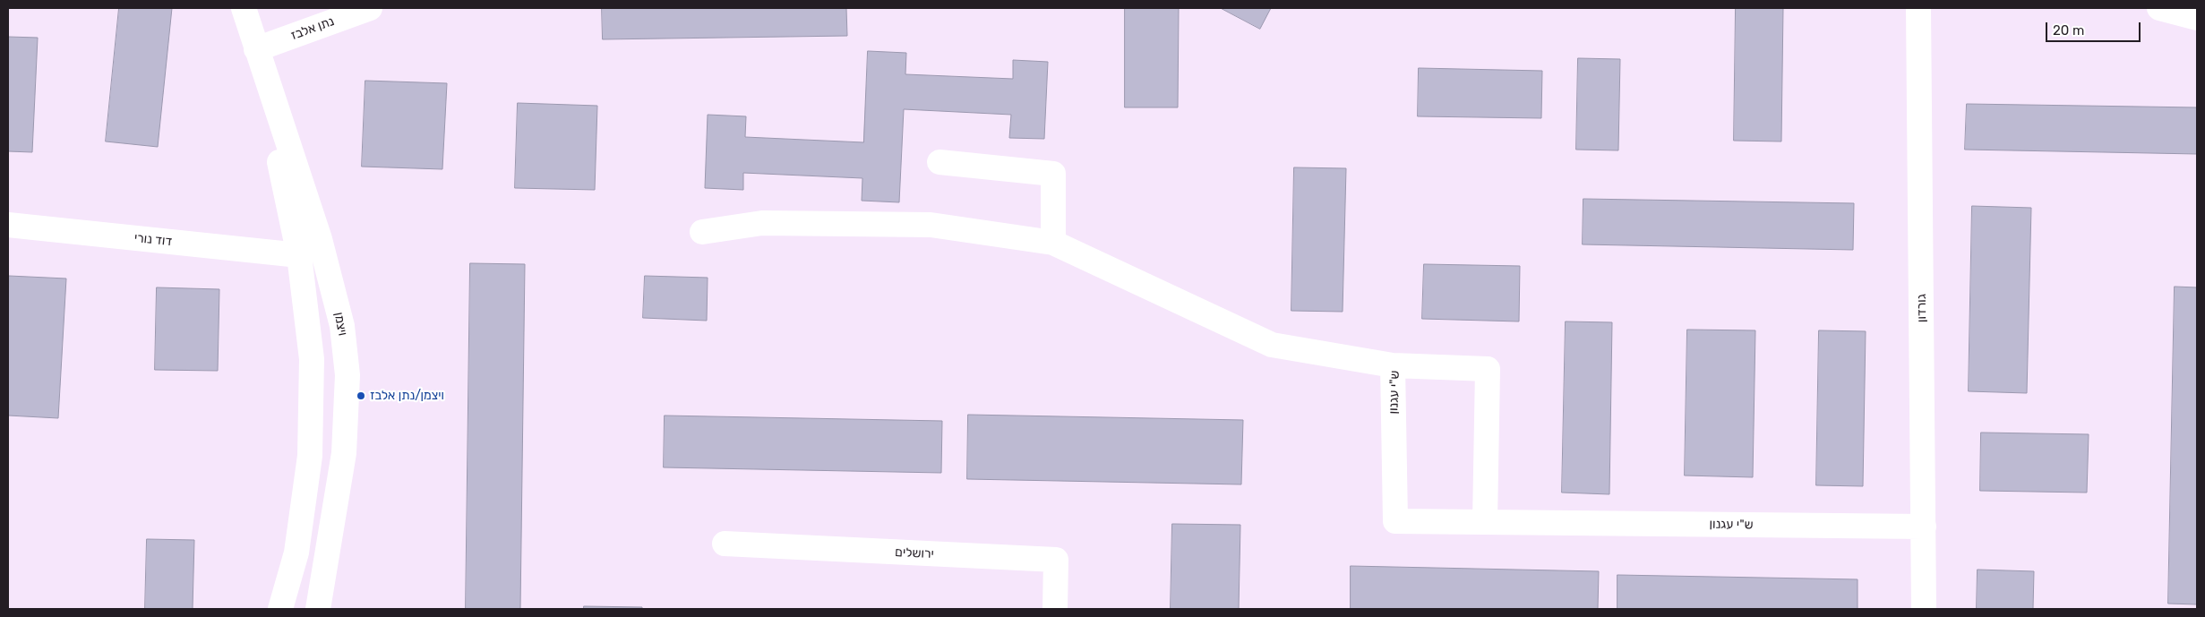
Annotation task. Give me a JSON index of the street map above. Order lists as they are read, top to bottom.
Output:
{
  "streets": {
    "street": [
      "נתן אלבז",
      "דוד נורי",
      "גורדון",
      "ויצמן",
      "ש\"י עגנון",
      "ירושלים"
    ]
  },
  "crossings": [
    ["נתן אלבז", "ויצמן"],
    ["דוד נורי", "ויצמן"],
    ["גורדון", "ש\"י עגנון"]
  ],
  "places": ["ויצמן/נתן אלבז"],
  "scale_bar": "20 m"
}
